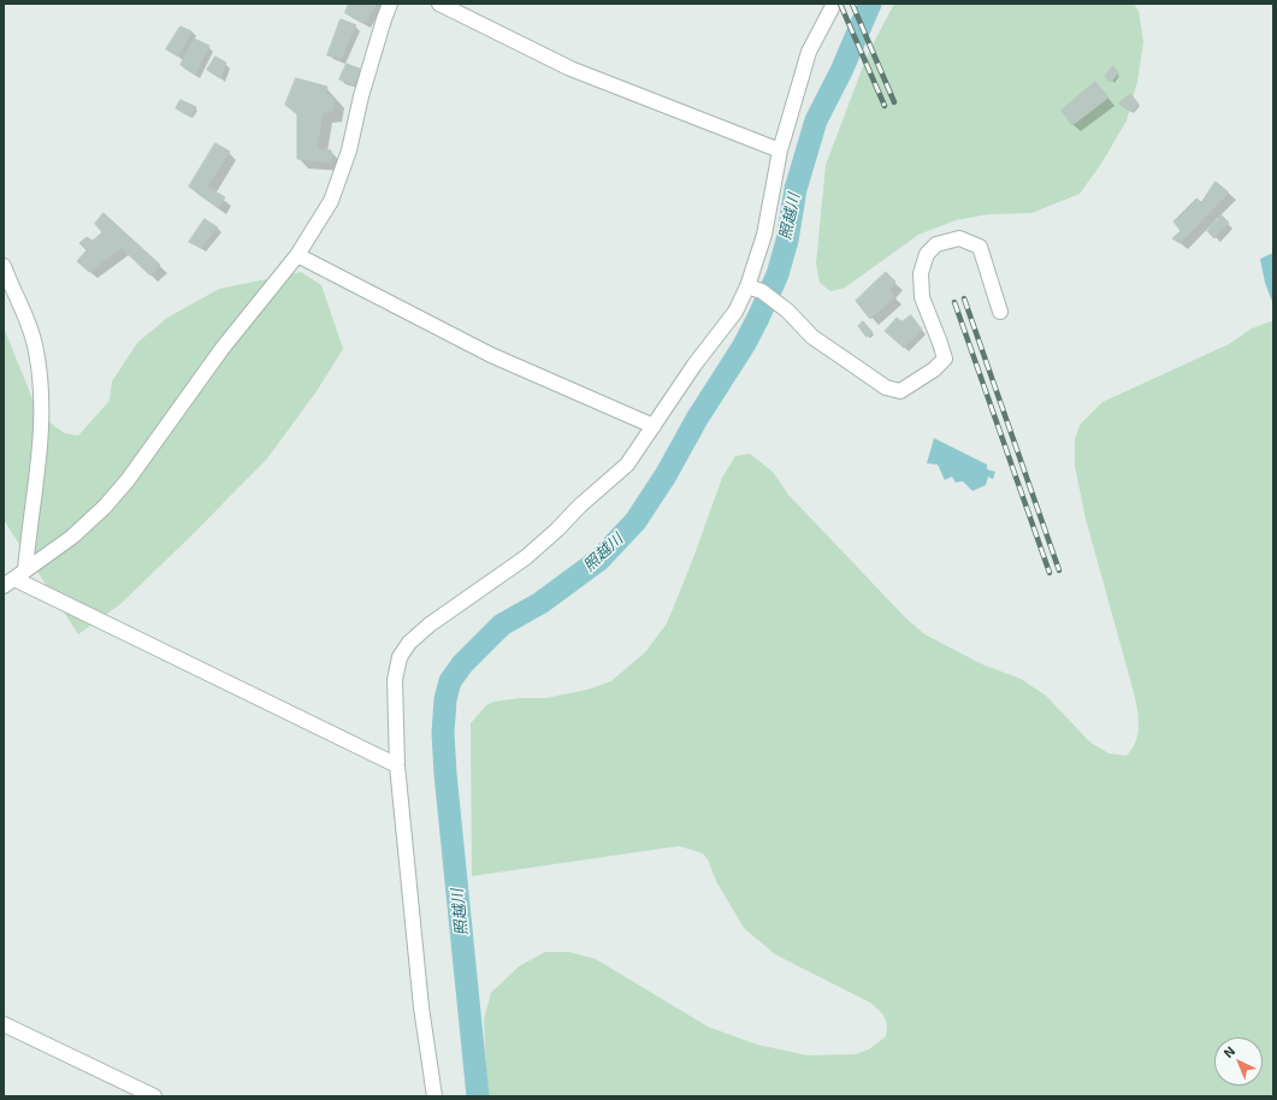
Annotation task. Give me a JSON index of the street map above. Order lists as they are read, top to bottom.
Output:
{
  "water": ["照越川"],
  "north": "top left"
}
